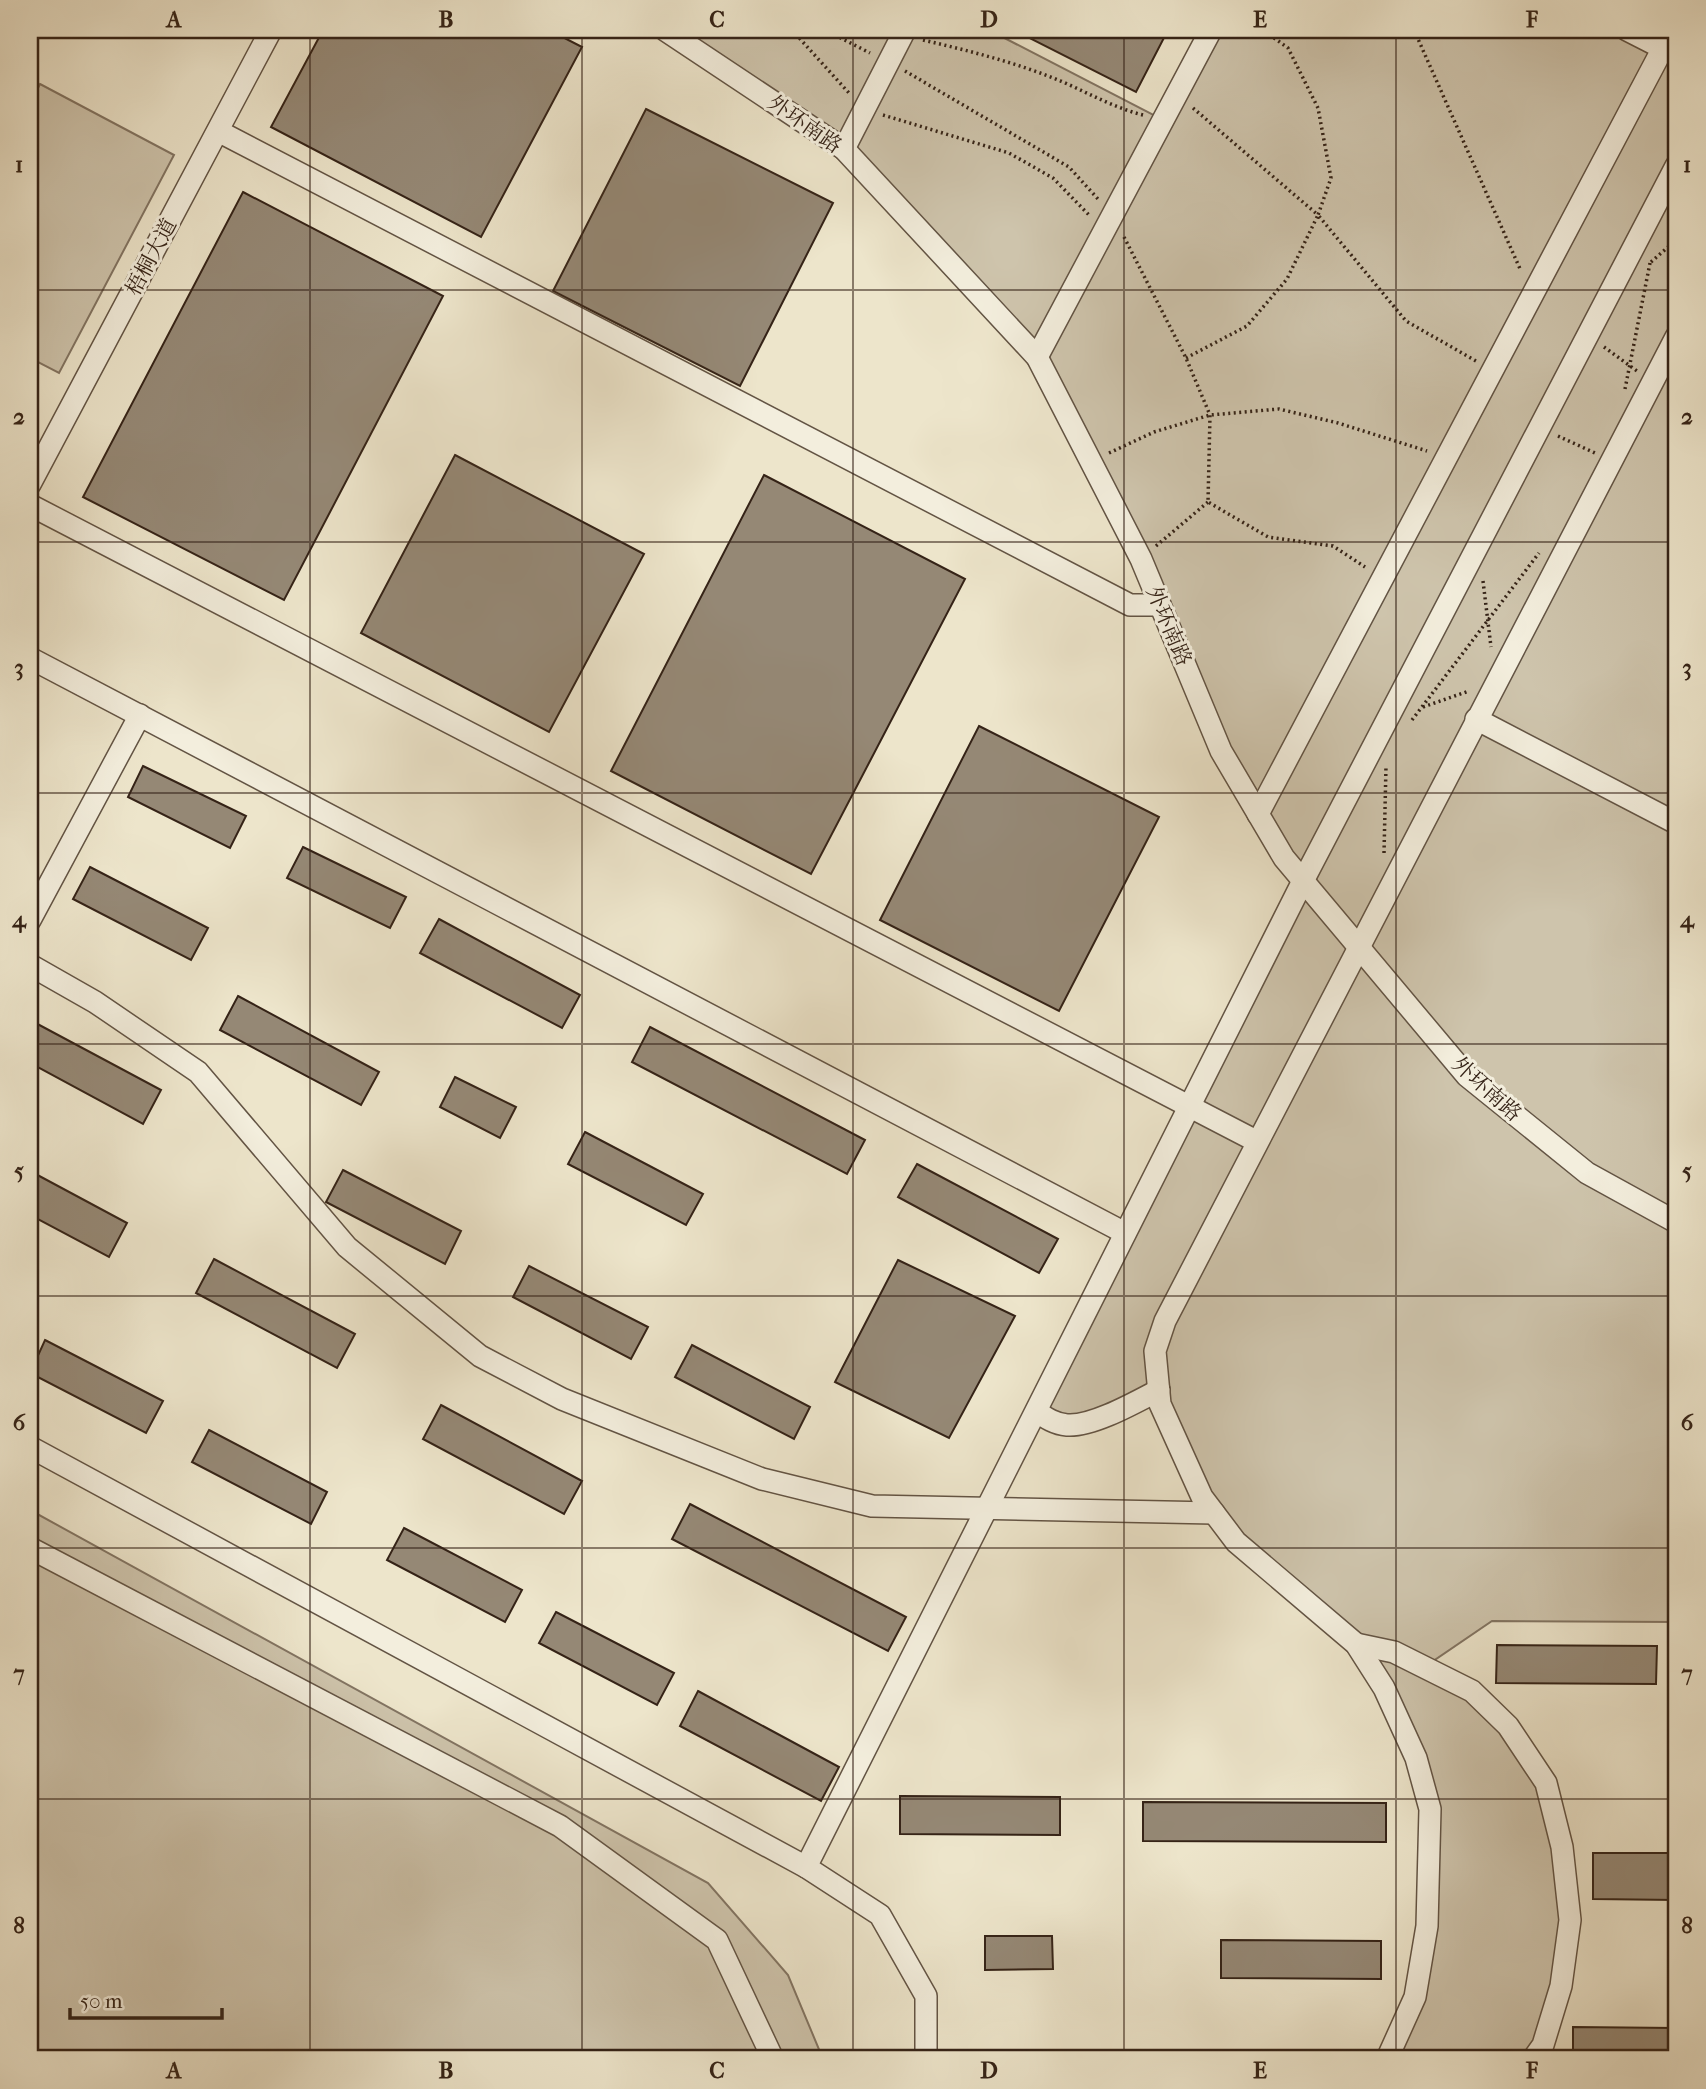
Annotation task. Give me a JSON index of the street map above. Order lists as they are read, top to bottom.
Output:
{
  "streets": {
    "street": ["外环南路", "梧桐大道"]
  },
  "scale_bar": "50 m",
  "grid": {
    "columns": [
      "A",
      "B",
      "C",
      "D",
      "E",
      "F"
    ],
    "rows": [
      "1",
      "2",
      "3",
      "4",
      "5",
      "6",
      "7",
      "8"
    ]
  }
}
